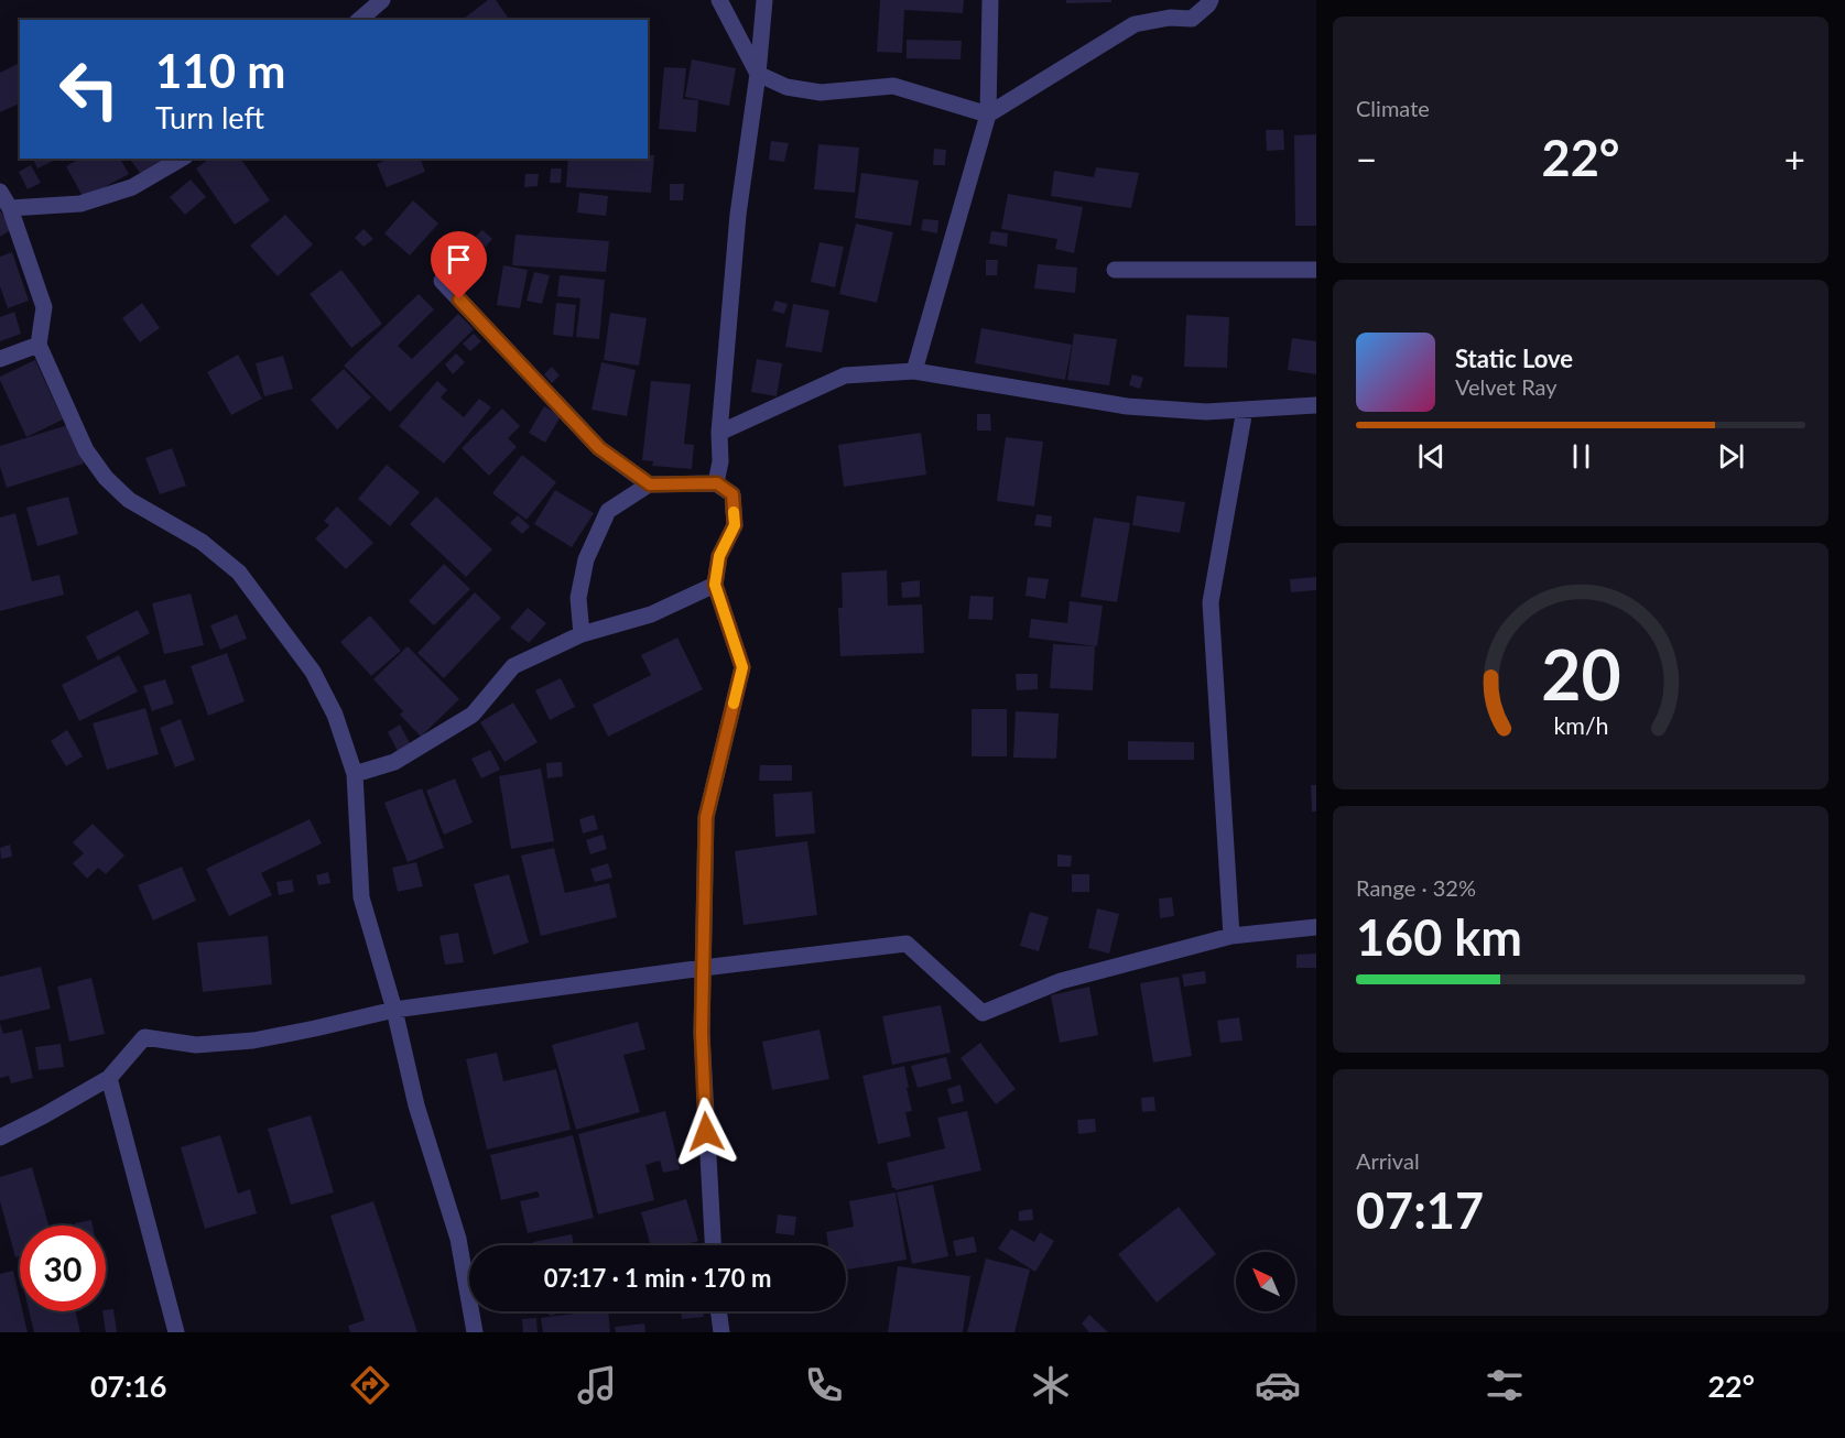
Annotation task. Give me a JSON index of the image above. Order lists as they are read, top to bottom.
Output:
{
  "north": "top left",
  "page": {
    "tile": [
      "Climate",
      ["Range · 32%", "160 km"],
      ["Arrival", "07:17"]
    ],
    "turn": ["110 m", "Turn left"],
    "heat": ["−", "22°", "+"],
    "song": ["Static Love", "Velvet Ray"],
    "limit": "30",
    "trip": "07:17 · 1 min · 170 m",
    "tabs": ["07:16", "22°"],
    "gauge": ["20", "km/h"]
  }
}
